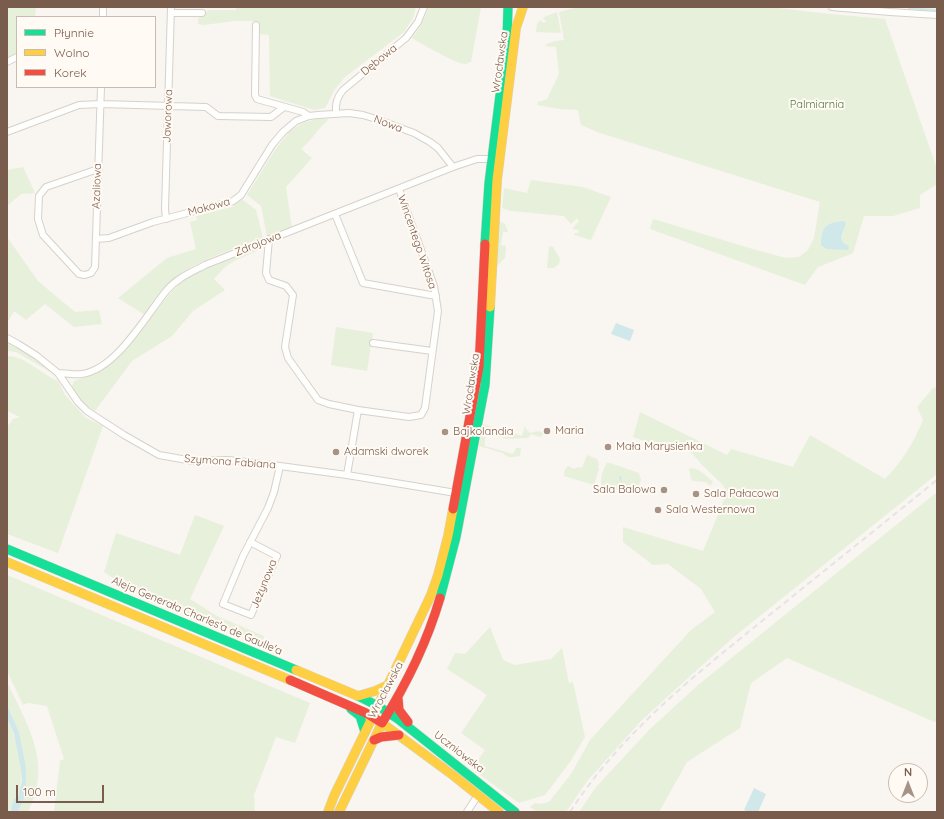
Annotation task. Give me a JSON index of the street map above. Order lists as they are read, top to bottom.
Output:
{
  "streets": {
    "main road": ["Wrocławska", "Aleja Generała Charles'a de Gaulle'a", "Uczniowska"],
    "street": [
      "Dębowa",
      "Jaworowa",
      "Nowa",
      "Azaliowa",
      "Makowa",
      "Wincentego Witosa",
      "Zdrojowa",
      "Szymona Fabiana",
      "Jeżynowa"
    ]
  },
  "crossings": [
    ["Dębowa", "Nowa"],
    ["Wrocławska", "Zdrojowa"],
    ["Wrocławska", "Szymona Fabiana"],
    ["Wrocławska", "Aleja Generała Charles'a de Gaulle'a"],
    ["Wrocławska", "Uczniowska"],
    ["Jaworowa", "Makowa"],
    ["Nowa", "Makowa"],
    ["Nowa", "Zdrojowa"],
    ["Azaliowa", "Makowa"],
    ["Wincentego Witosa", "Zdrojowa"],
    ["Zdrojowa", "Szymona Fabiana"],
    ["Szymona Fabiana", "Jeżynowa"],
    ["Aleja Generała Charles'a de Gaulle'a", "Uczniowska"]
  ],
  "parks": ["Palmiarnia"],
  "places": [
    "Maria",
    "Bajkolandia",
    "Mała Marysieńka",
    "Adamski dworek",
    "Sala Balowa",
    "Sala Pałacowa",
    "Sala Westernowa"
  ],
  "legend": ["Płynnie", "Wolno", "Korek"],
  "scale_bar": "100 m",
  "north": "top"
}
